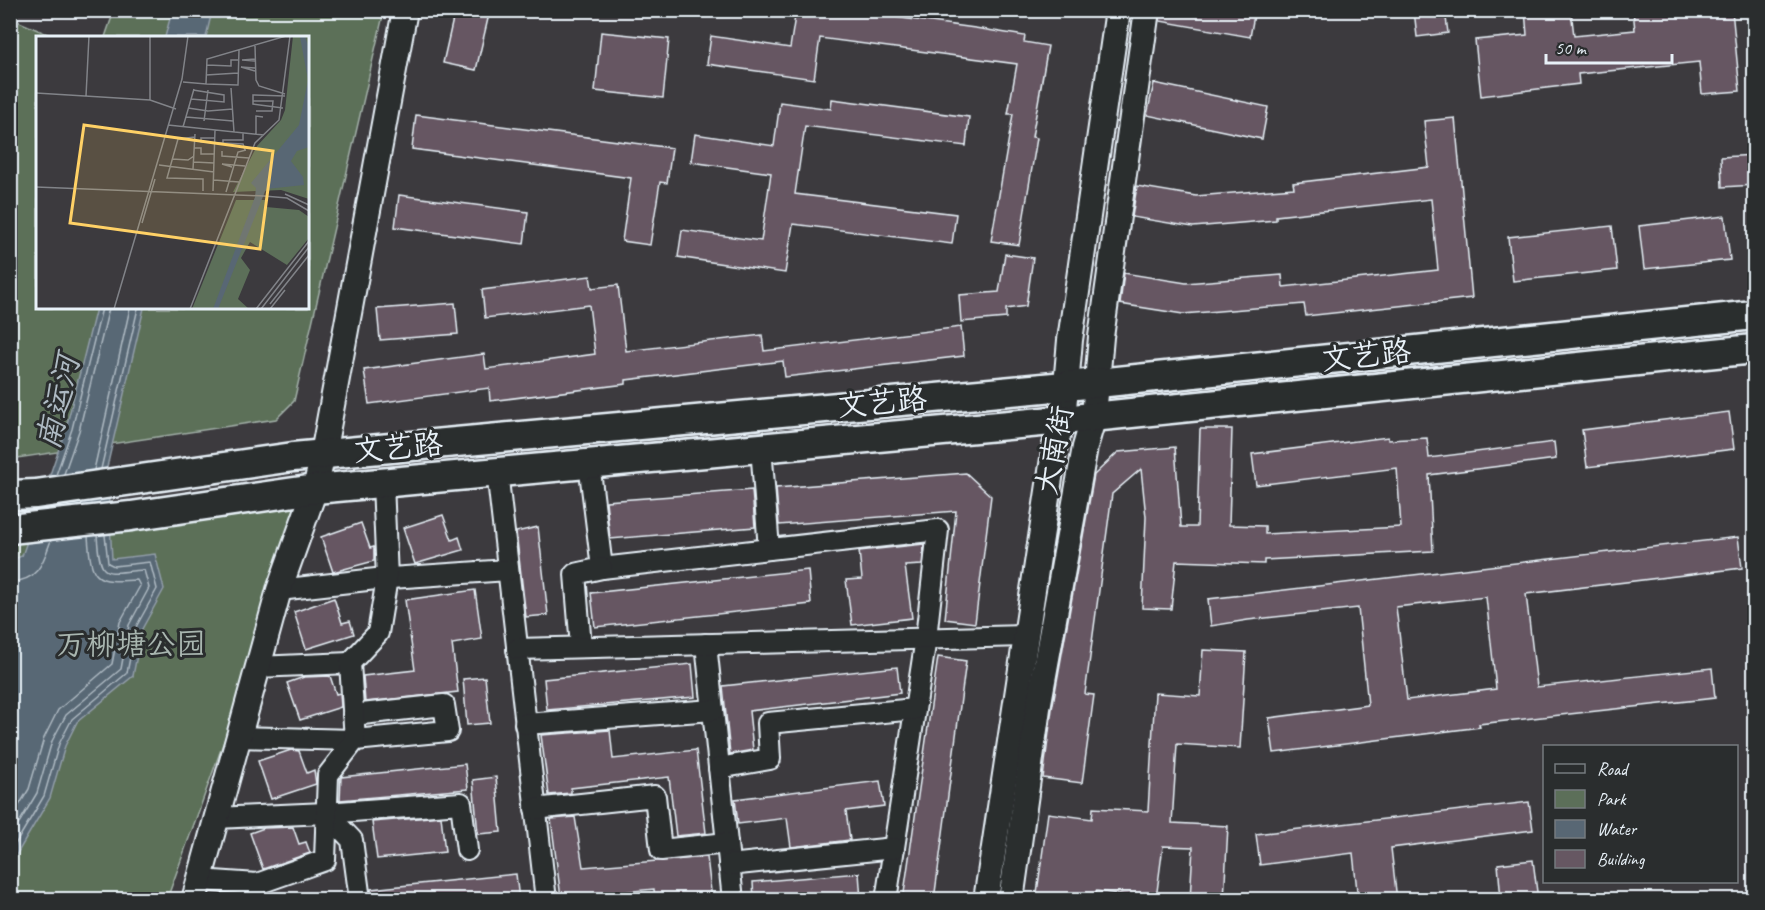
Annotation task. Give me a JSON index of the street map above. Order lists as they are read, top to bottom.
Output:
{
  "streets": {
    "main road": ["文艺路"],
    "street": ["大南街"]
  },
  "crossings": [
    ["文艺路", "大南街"]
  ],
  "water": ["南运河"],
  "parks": ["万柳塘公园"],
  "legend": [
    "Road",
    "Park",
    "Water",
    "Building"
  ],
  "scale_bar": "50 m"
}
